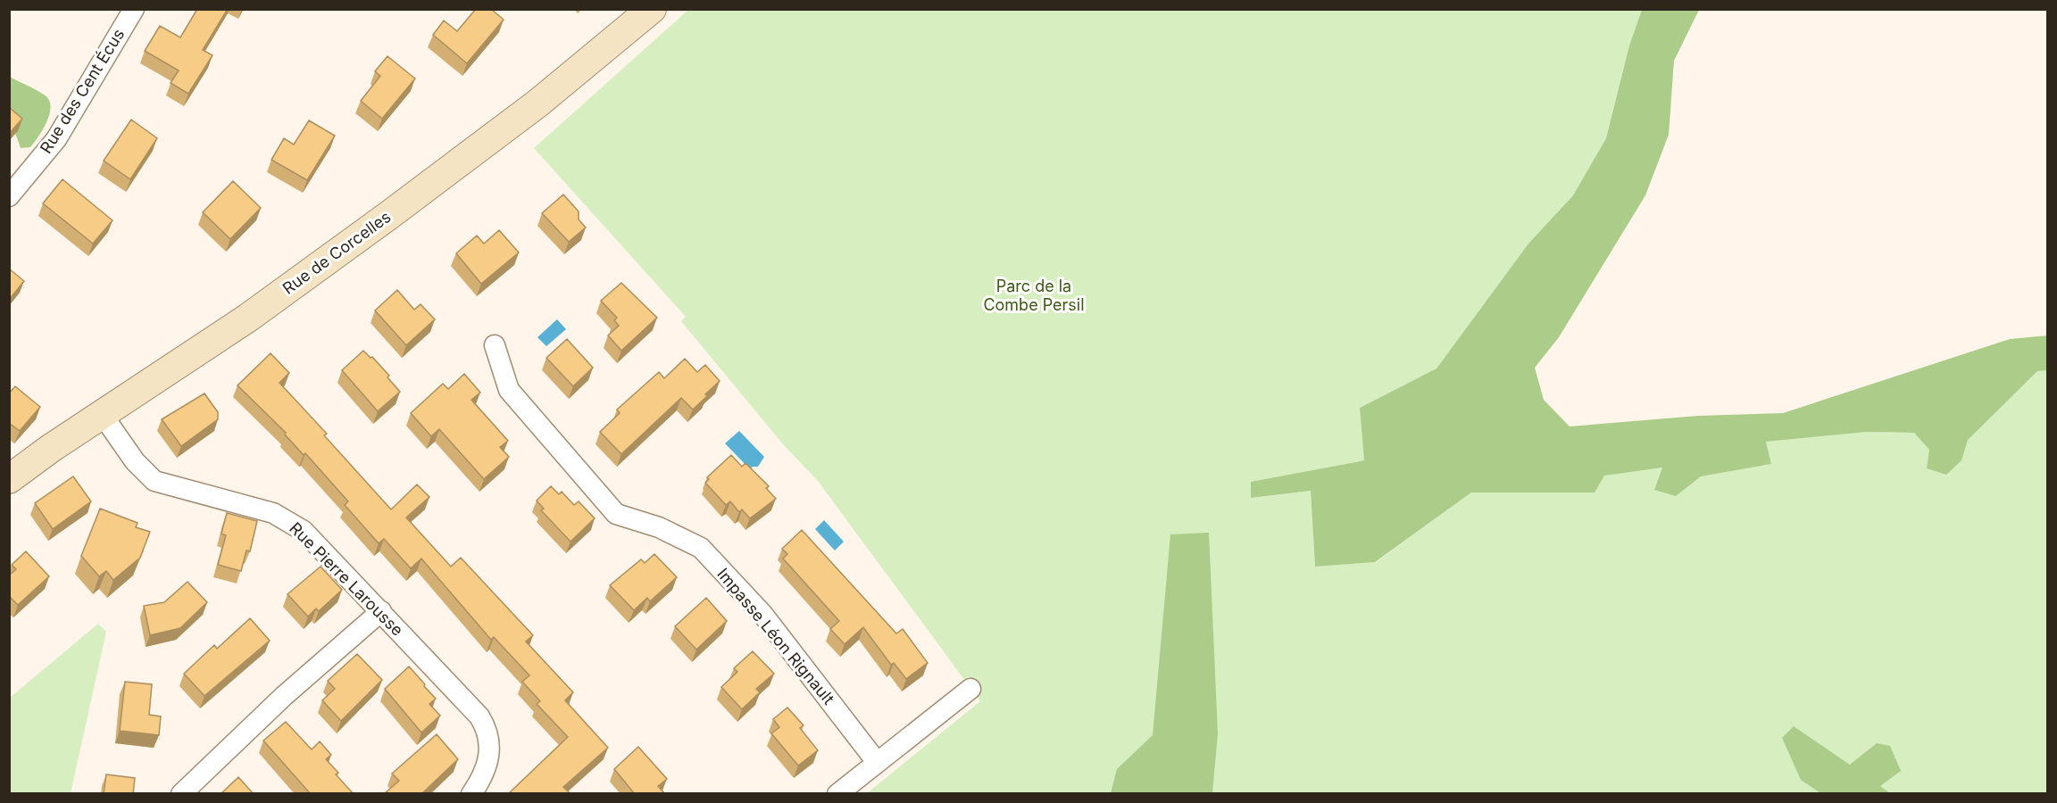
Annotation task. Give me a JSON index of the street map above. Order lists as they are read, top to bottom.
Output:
{
  "streets": {
    "main road": ["Rue de Corcelles"],
    "street": ["Rue des Cent Écus", "Rue Pierre Larousse", "Impasse Léon Rignault"]
  },
  "crossings": [
    ["Rue de Corcelles", "Rue Pierre Larousse"]
  ],
  "parks": ["Parc de la Combe Persil"]
}
